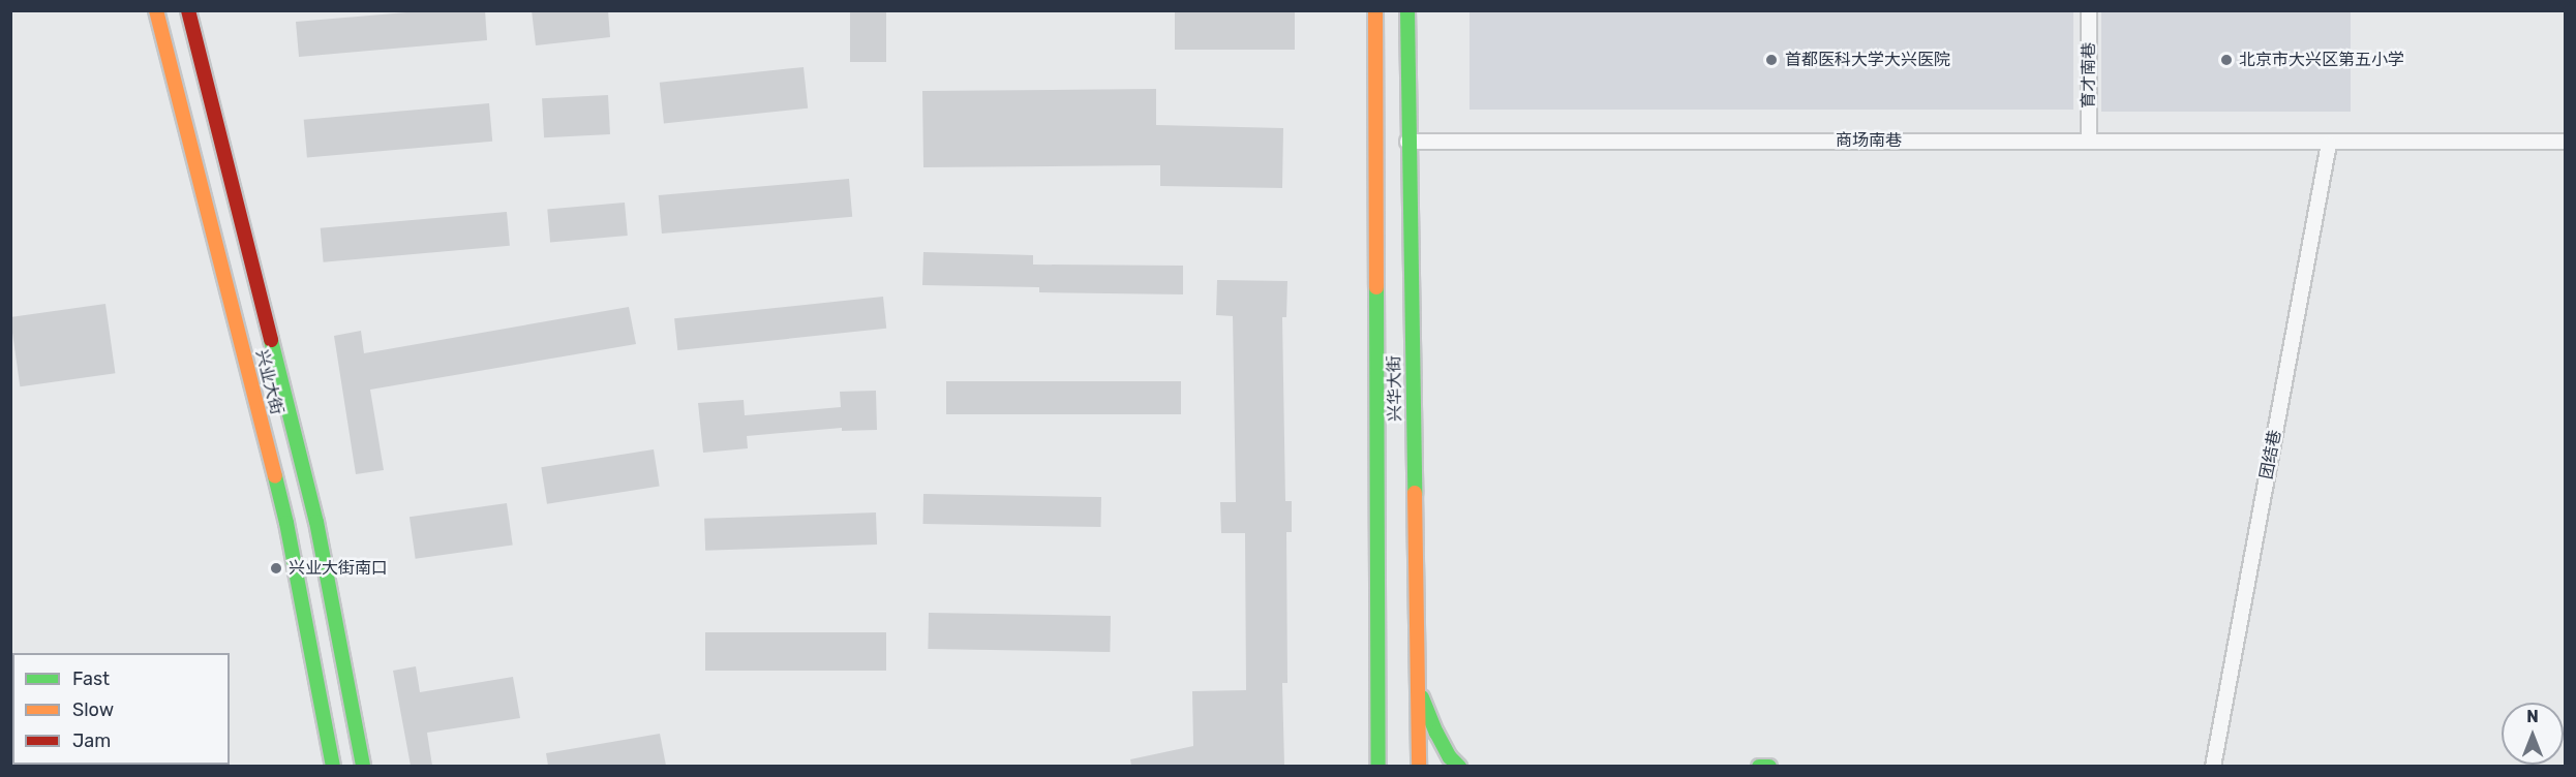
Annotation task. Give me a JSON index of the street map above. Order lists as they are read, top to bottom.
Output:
{
  "streets": {
    "main road": ["兴业大街", "兴华大街"],
    "street": ["育才南巷", "商场南巷", "团结巷"]
  },
  "crossings": [
    ["育才南巷", "商场南巷"],
    ["商场南巷", "兴华大街"],
    ["商场南巷", "团结巷"]
  ],
  "places": ["首都医科大学大兴医院", "北京市大兴区第五小学", "兴业大街南口"],
  "legend": ["Fast", "Slow", "Jam"],
  "north": "top"
}
